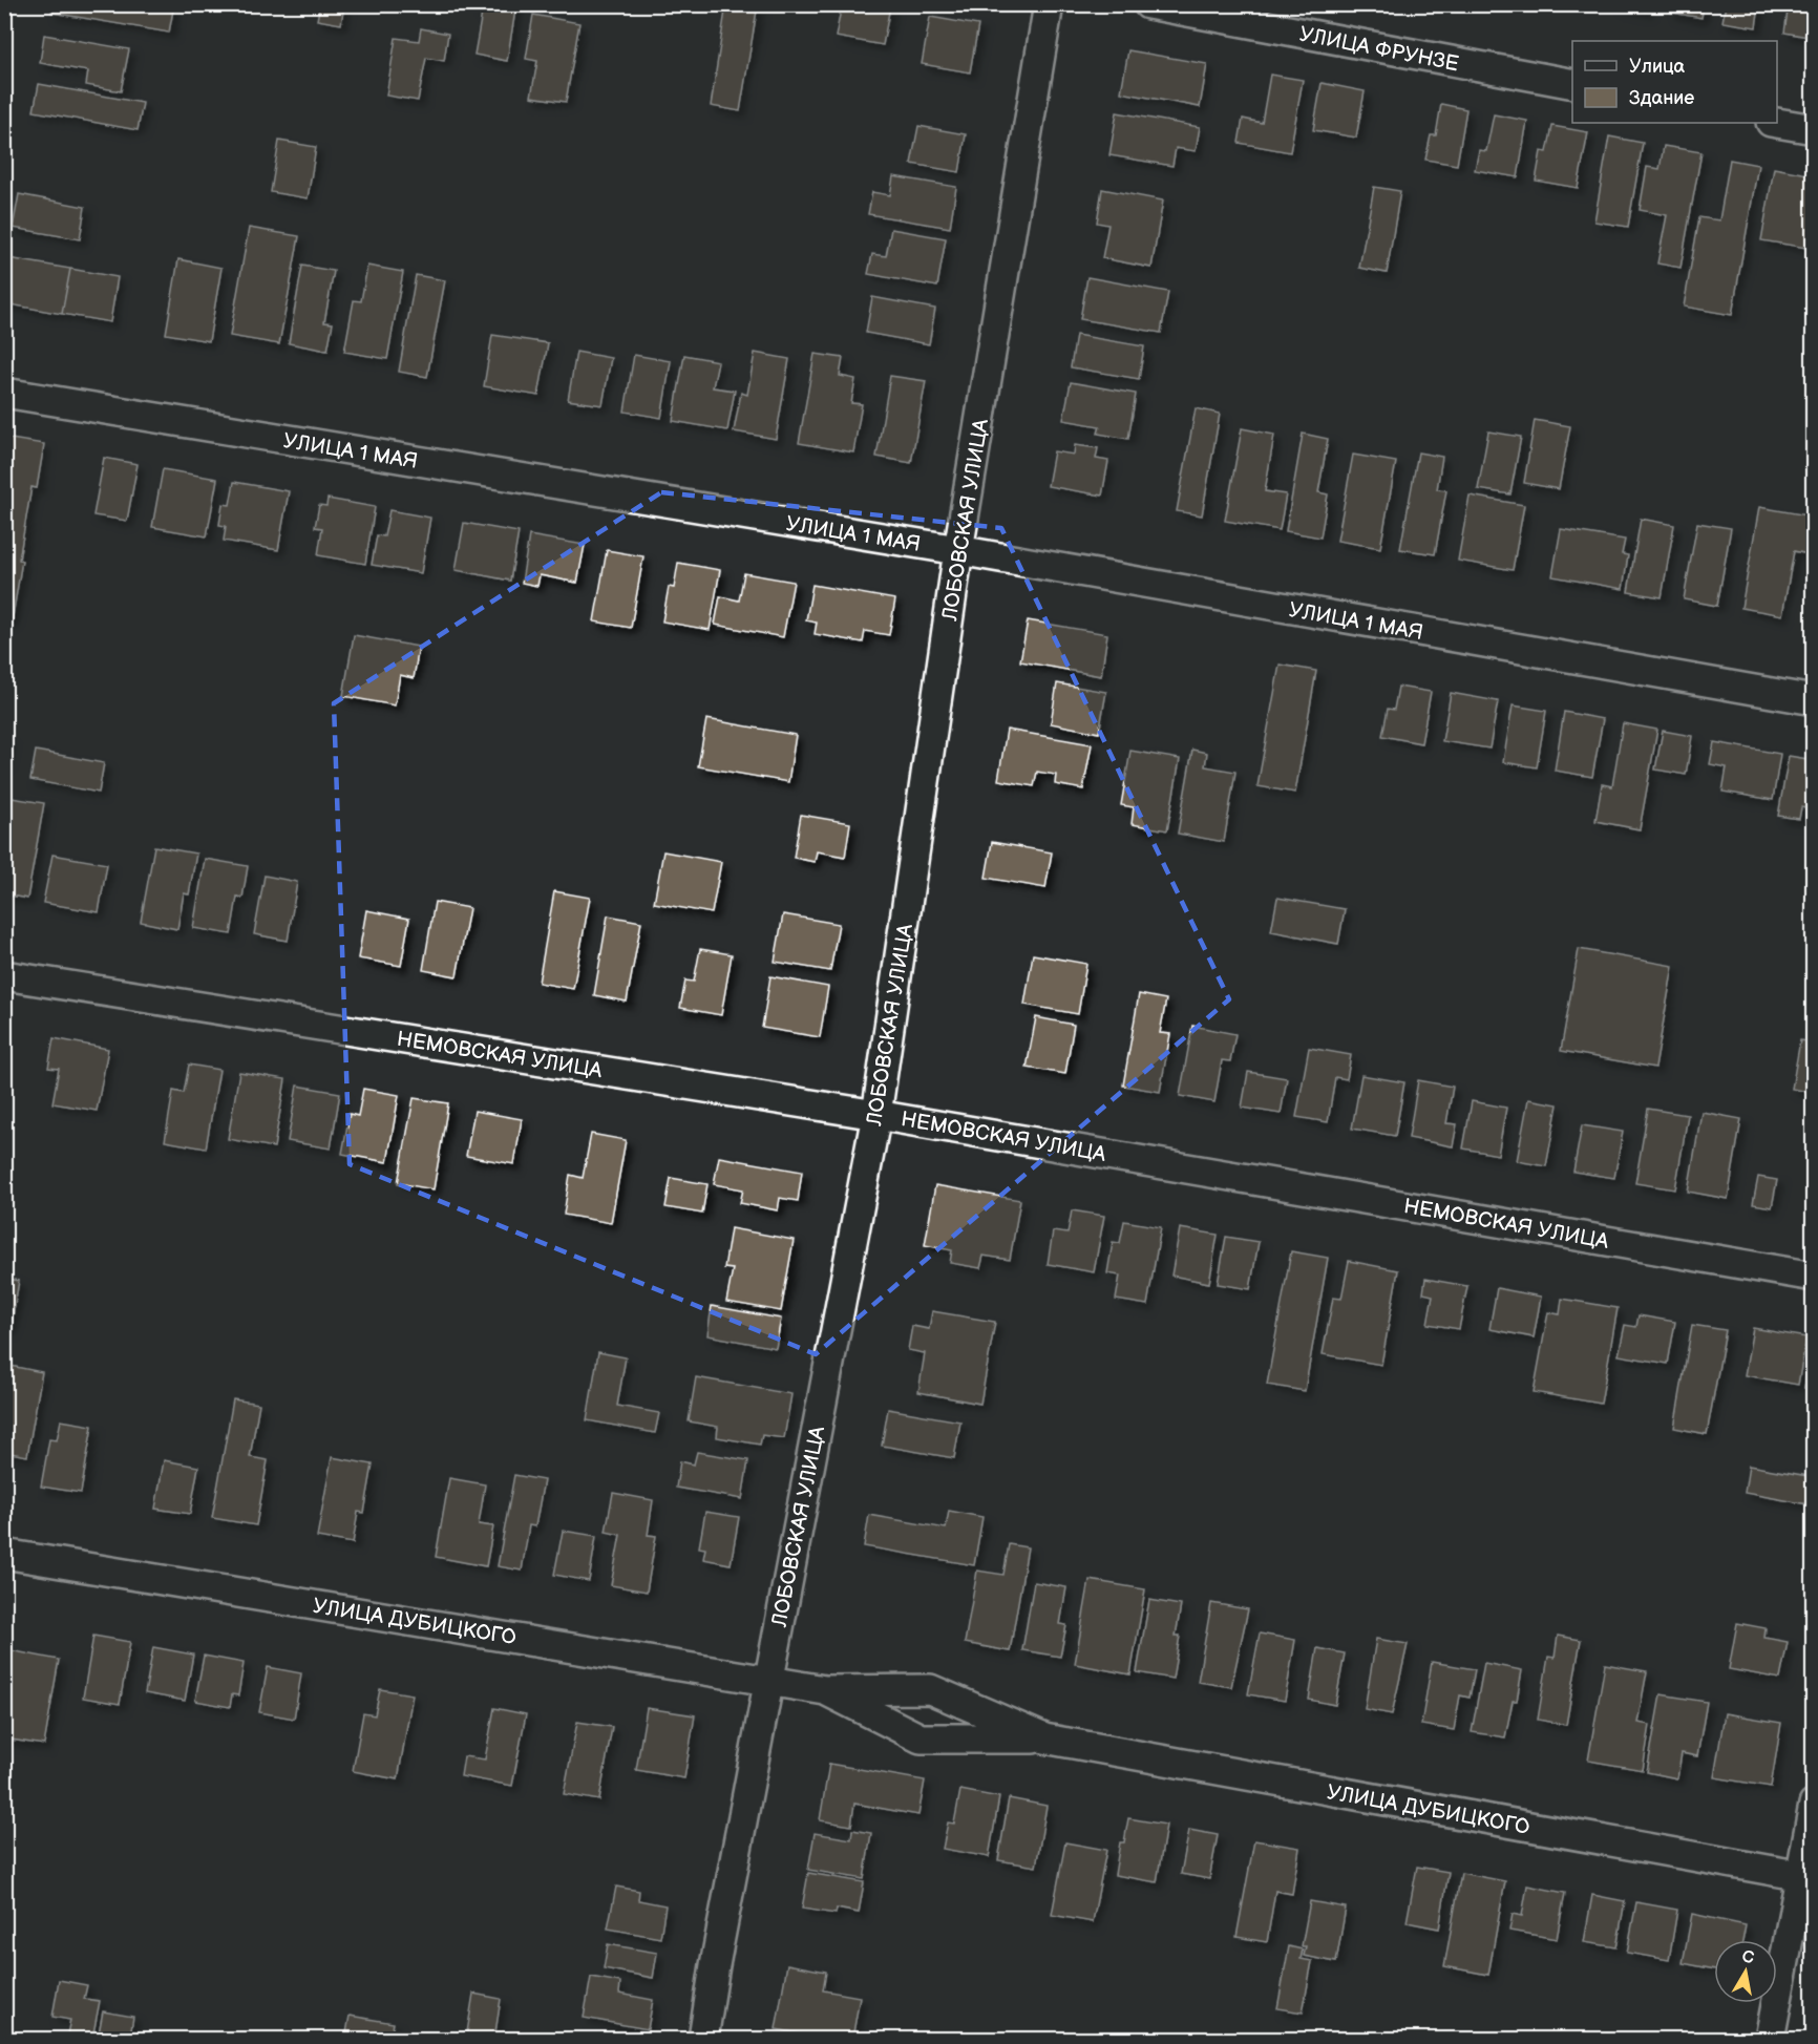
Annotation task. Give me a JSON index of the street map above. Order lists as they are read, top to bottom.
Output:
{
  "streets": {
    "street": [
      "УЛИЦА ФРУНЗЕ",
      "УЛИЦА 1 МАЯ",
      "ЛОБОВСКАЯ УЛИЦА",
      "НЕМОВСКАЯ УЛИЦА",
      "УЛИЦА ДУБИЦКОГО"
    ]
  },
  "crossings": [
    ["УЛИЦА 1 МАЯ", "ЛОБОВСКАЯ УЛИЦА"],
    ["ЛОБОВСКАЯ УЛИЦА", "НЕМОВСКАЯ УЛИЦА"],
    ["ЛОБОВСКАЯ УЛИЦА", "УЛИЦА ДУБИЦКОГО"]
  ],
  "legend": ["Улица", "Здание"],
  "north": "top"
}
